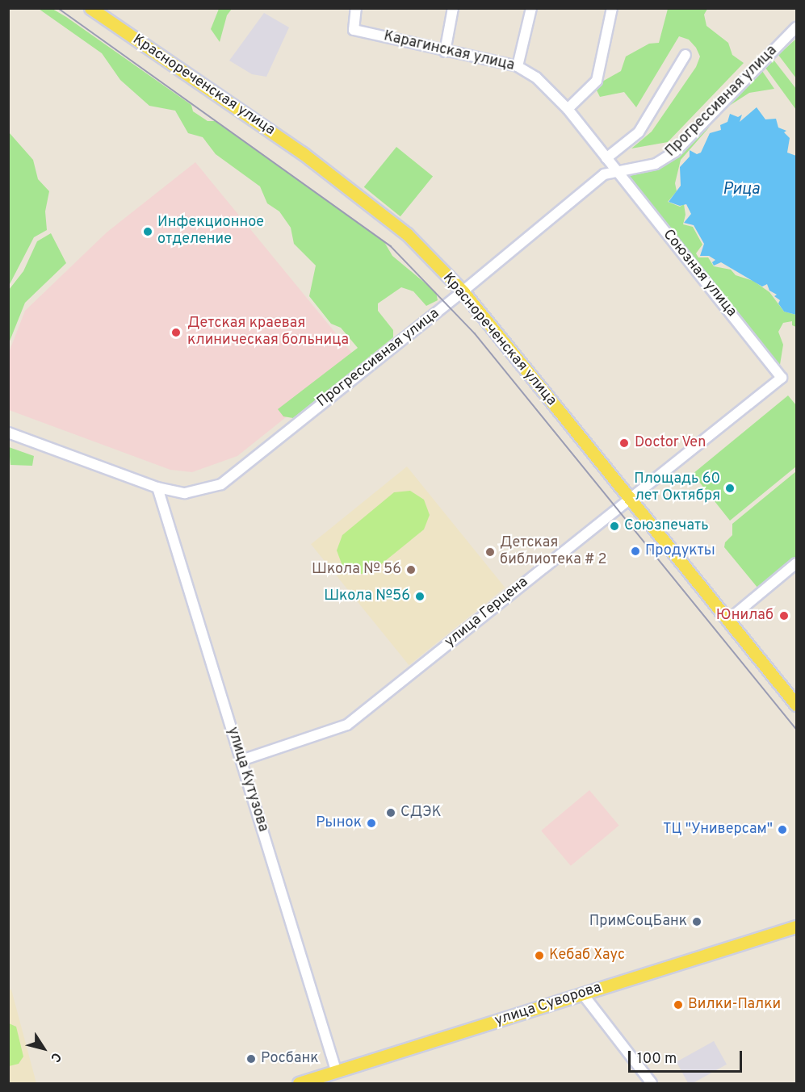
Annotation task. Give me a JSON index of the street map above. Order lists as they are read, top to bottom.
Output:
{
  "streets": {
    "main road": ["Краснореченская улица", "улица Суворова"],
    "street": [
      "Карагинская улица",
      "Прогрессивная улица",
      "Союзная улица",
      "улица Герцена",
      "улица Кутузова"
    ]
  },
  "crossings": [
    ["Карагинская улица", "Прогрессивная улица"],
    ["Карагинская улица", "Союзная улица"],
    ["Краснореченская улица", "Прогрессивная улица"],
    ["Краснореченская улица", "улица Герцена"],
    ["Прогрессивная улица", "Союзная улица"],
    ["Прогрессивная улица", "улица Кутузова"],
    ["Союзная улица", "улица Герцена"],
    ["улица Герцена", "улица Кутузова"],
    ["улица Кутузова", "улица Суворова"]
  ],
  "water": ["Рица"],
  "places": [
    "Инфекционное отделение",
    "Детская краевая клиническая больница",
    "Doctor Ven",
    "Площадь 60 лет Октября",
    "Союзпечать",
    "Продукты",
    "Детская библиотека # 2",
    "Школа № 56",
    "Школа №56",
    "Юнилаб",
    "СДЭК",
    "Рынок",
    "ТЦ \"Универсам\"",
    "ПримСоцБанк",
    "Кебаб Хаус",
    "Вилки-Палки",
    "Росбанк"
  ],
  "scale_bar": "100 m",
  "north": "bottom right"
}
